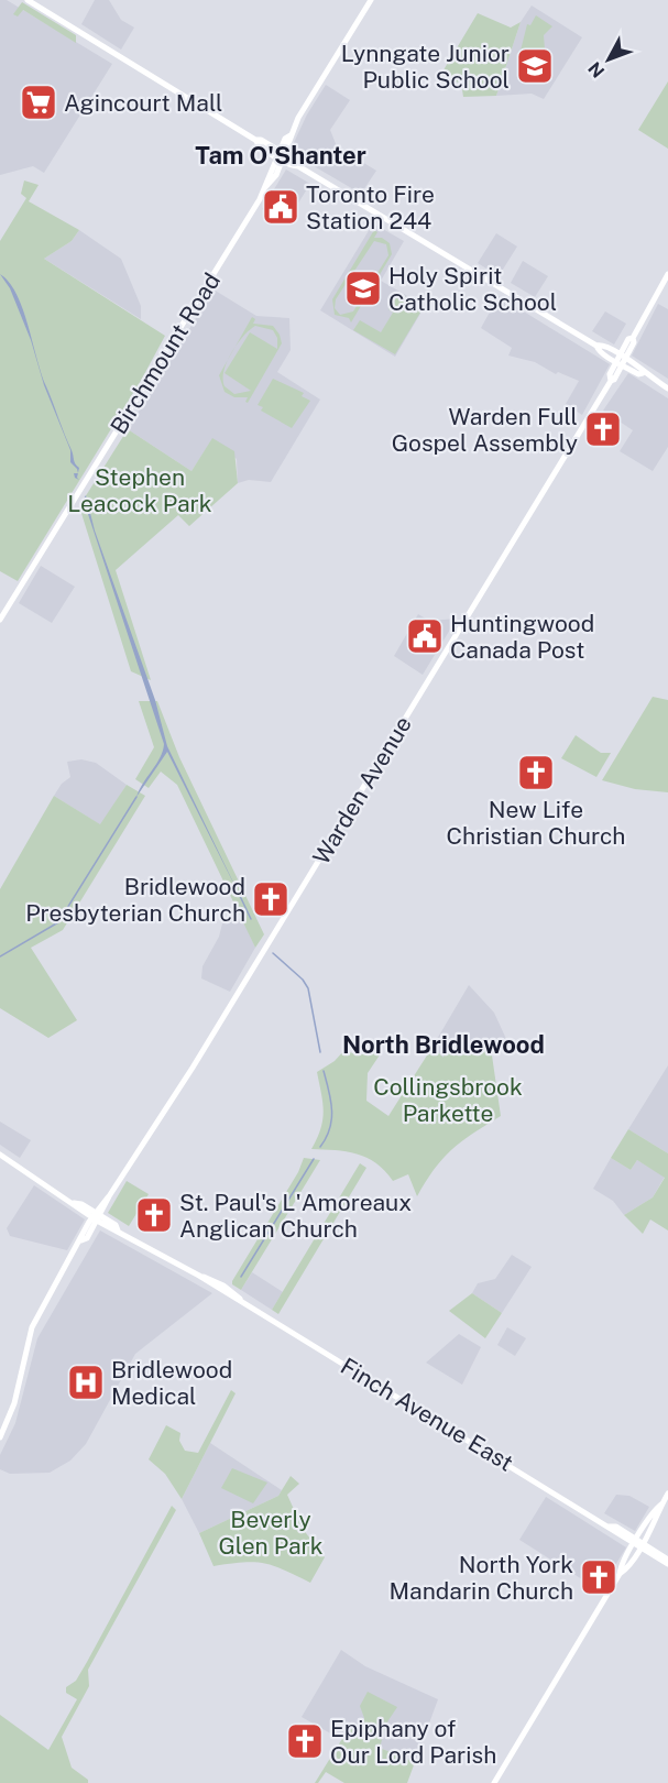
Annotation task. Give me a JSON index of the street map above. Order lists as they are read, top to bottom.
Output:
{
  "streets": {
    "main road": ["Birchmount Road", "Warden Avenue", "Finch Avenue East"]
  },
  "crossings": [
    ["Warden Avenue", "Finch Avenue East"]
  ],
  "districts": ["Tam O'Shanter", "North Bridlewood"],
  "parks": ["Stephen Leacock Park", "Collingsbrook Parkette", "Beverly Glen Park"],
  "places": {
    "school or university": ["Lynngate Junior Public School", "Holy Spirit Catholic School"],
    "supermarket": ["Agincourt Mall"],
    "public building": ["Toronto Fire Station 244", "Huntingwood Canada Post"],
    "church": [
      "Warden Full Gospel Assembly",
      "New Life Christian Church",
      "Bridlewood Presbyterian Church",
      "St. Paul's L'Amoreaux Anglican Church",
      "North York Mandarin Church",
      "Epiphany of Our Lord Parish"
    ],
    "hospital": ["Bridlewood Medical"]
  },
  "north": "bottom left"
}
